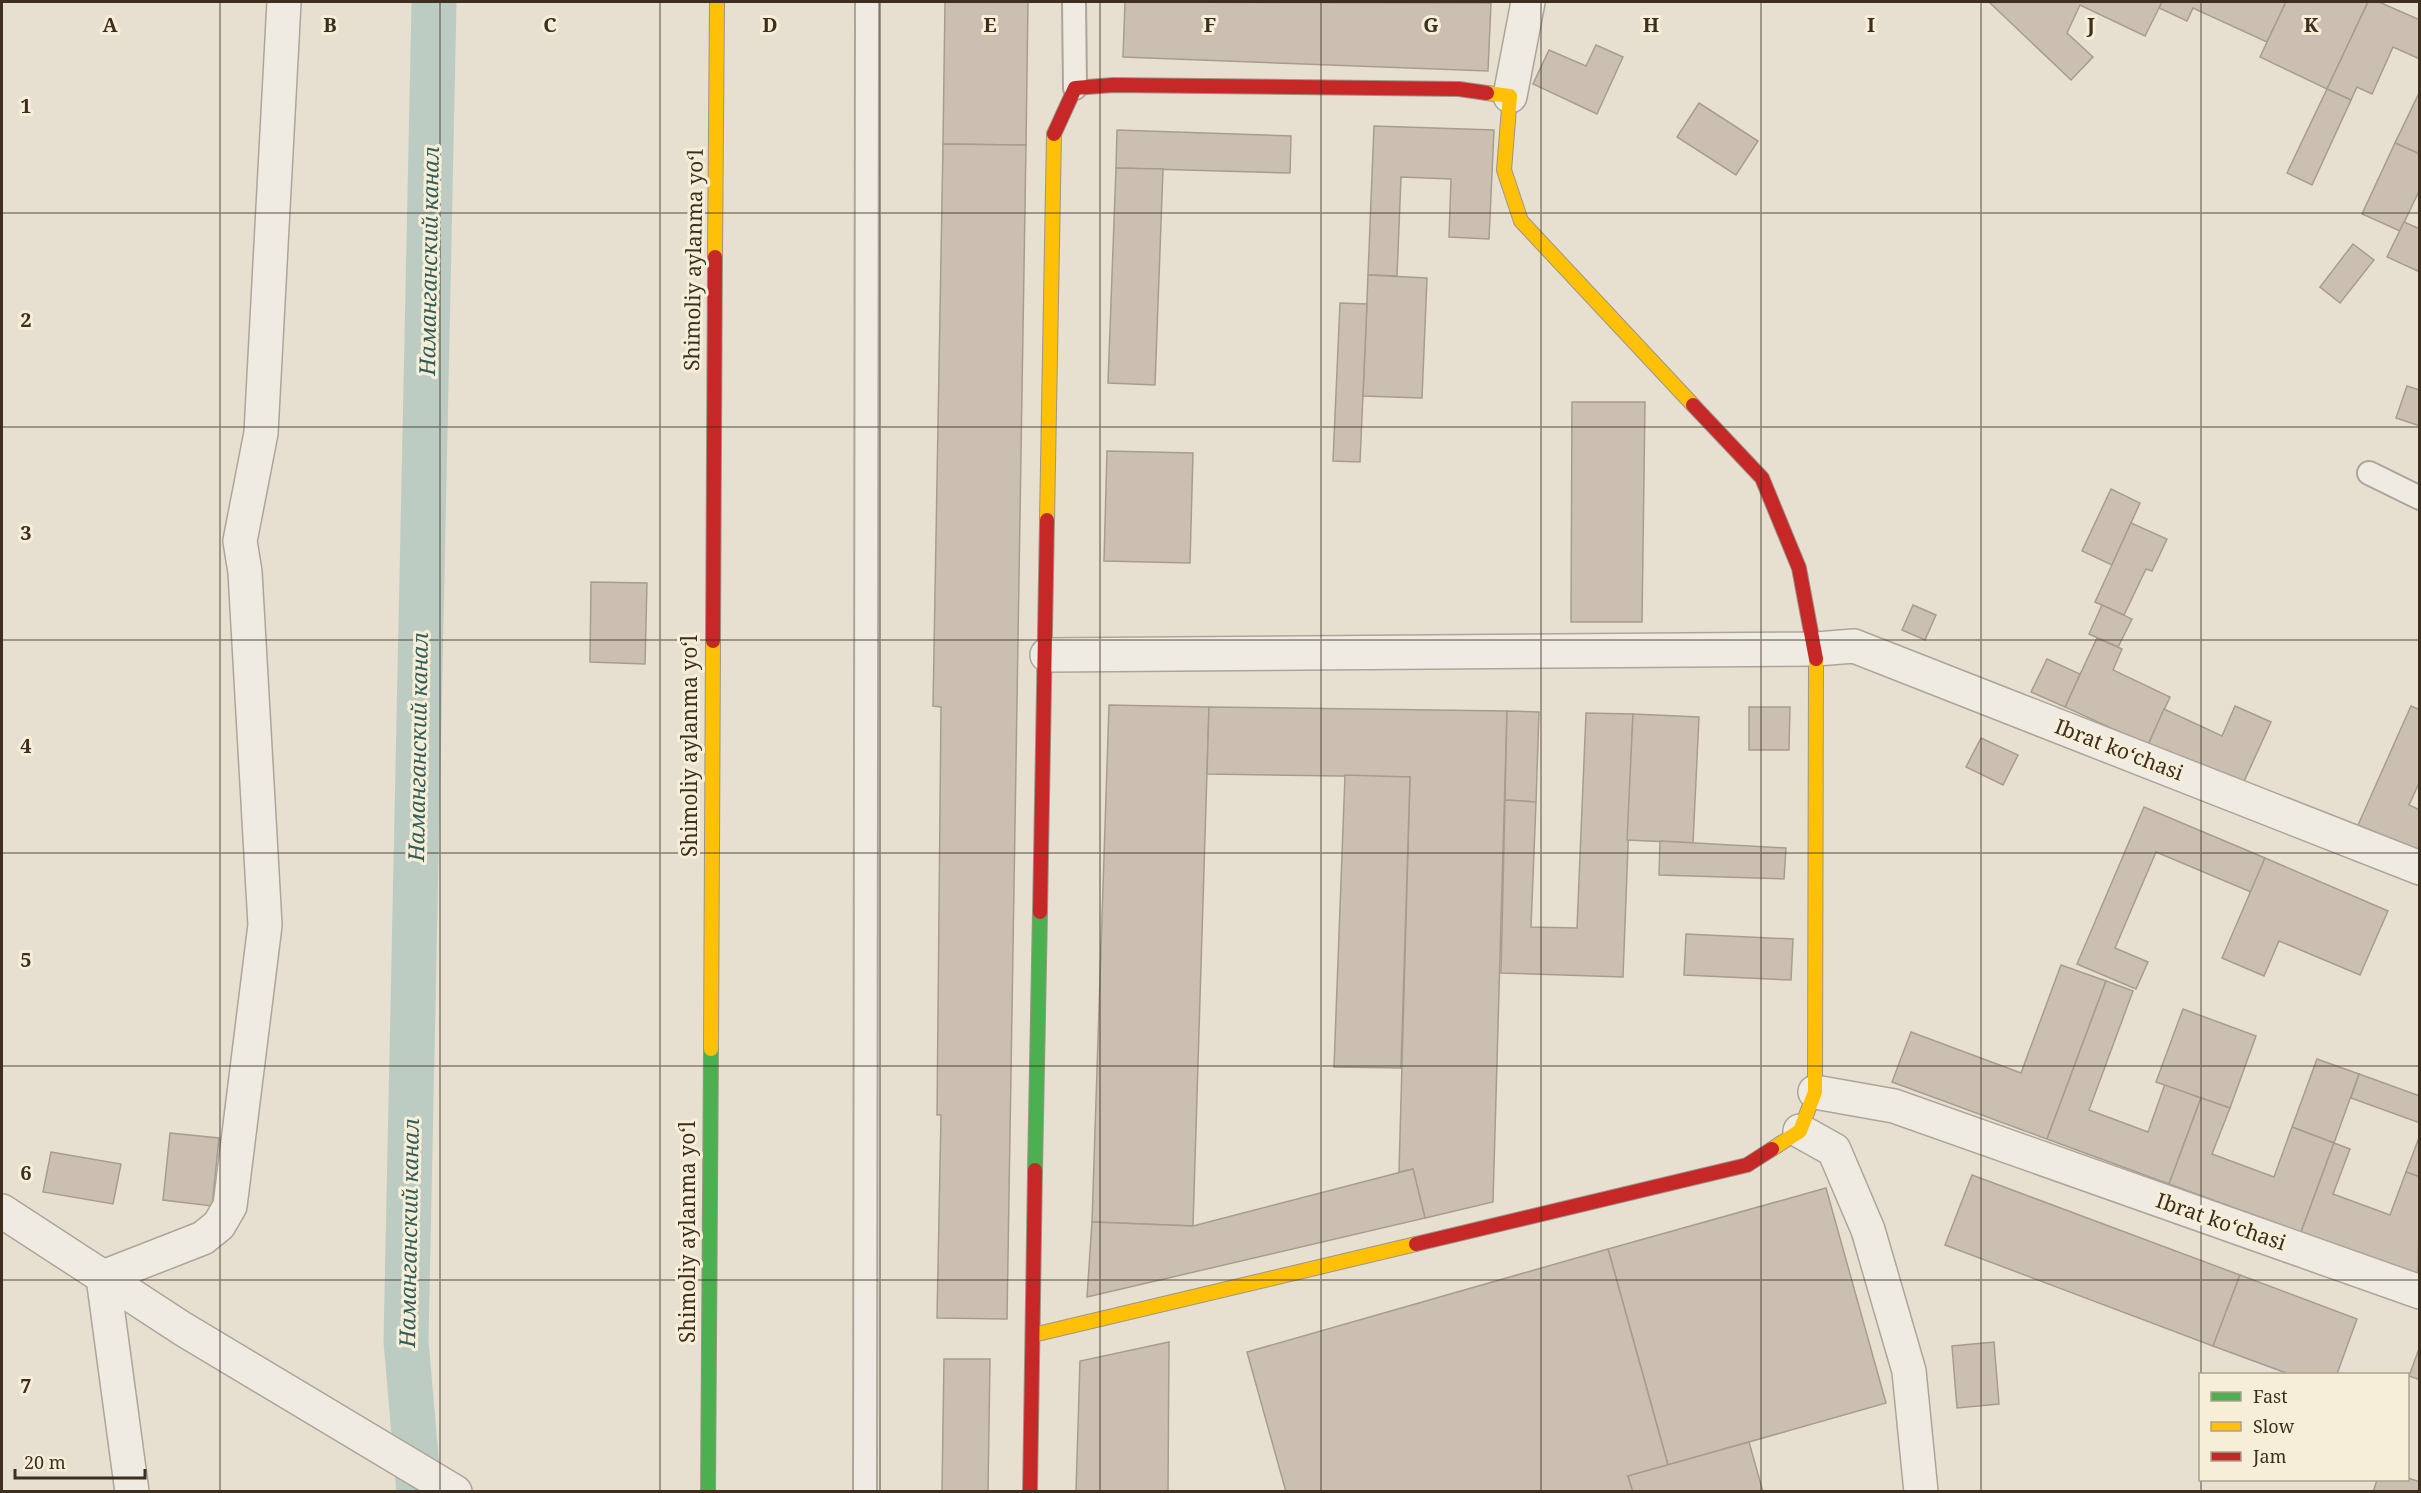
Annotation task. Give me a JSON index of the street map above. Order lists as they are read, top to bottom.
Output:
{
  "streets": {
    "street": ["Shimoliy aylanma yoʻl", "Ibrat koʻchasi"]
  },
  "water": ["Наманганский канал"],
  "legend": ["Fast", "Slow", "Jam"],
  "scale_bar": "20 m",
  "grid": {
    "columns": [
      "A",
      "B",
      "C",
      "D",
      "E",
      "F",
      "G",
      "H",
      "I",
      "J",
      "K"
    ],
    "rows": [
      "1",
      "2",
      "3",
      "4",
      "5",
      "6",
      "7"
    ]
  }
}
